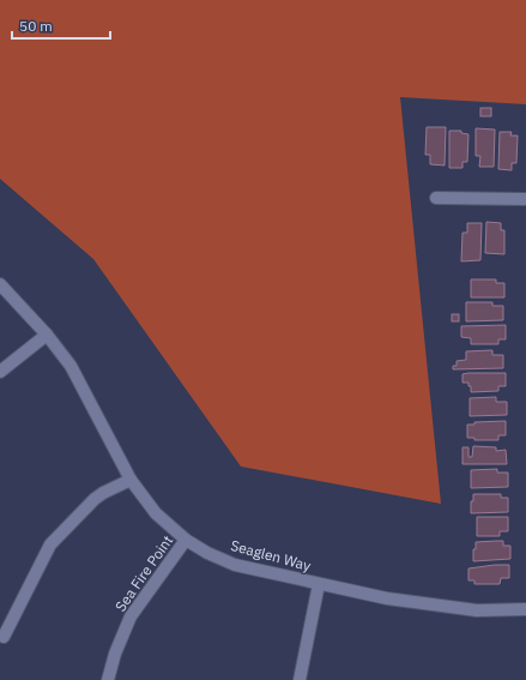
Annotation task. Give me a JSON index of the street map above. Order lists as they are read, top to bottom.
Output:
{
  "streets": {
    "street": ["Seaglen Way", "Sea Fire Point"]
  },
  "crossings": [
    ["Seaglen Way", "Sea Fire Point"]
  ],
  "scale_bar": "50 m"
}
